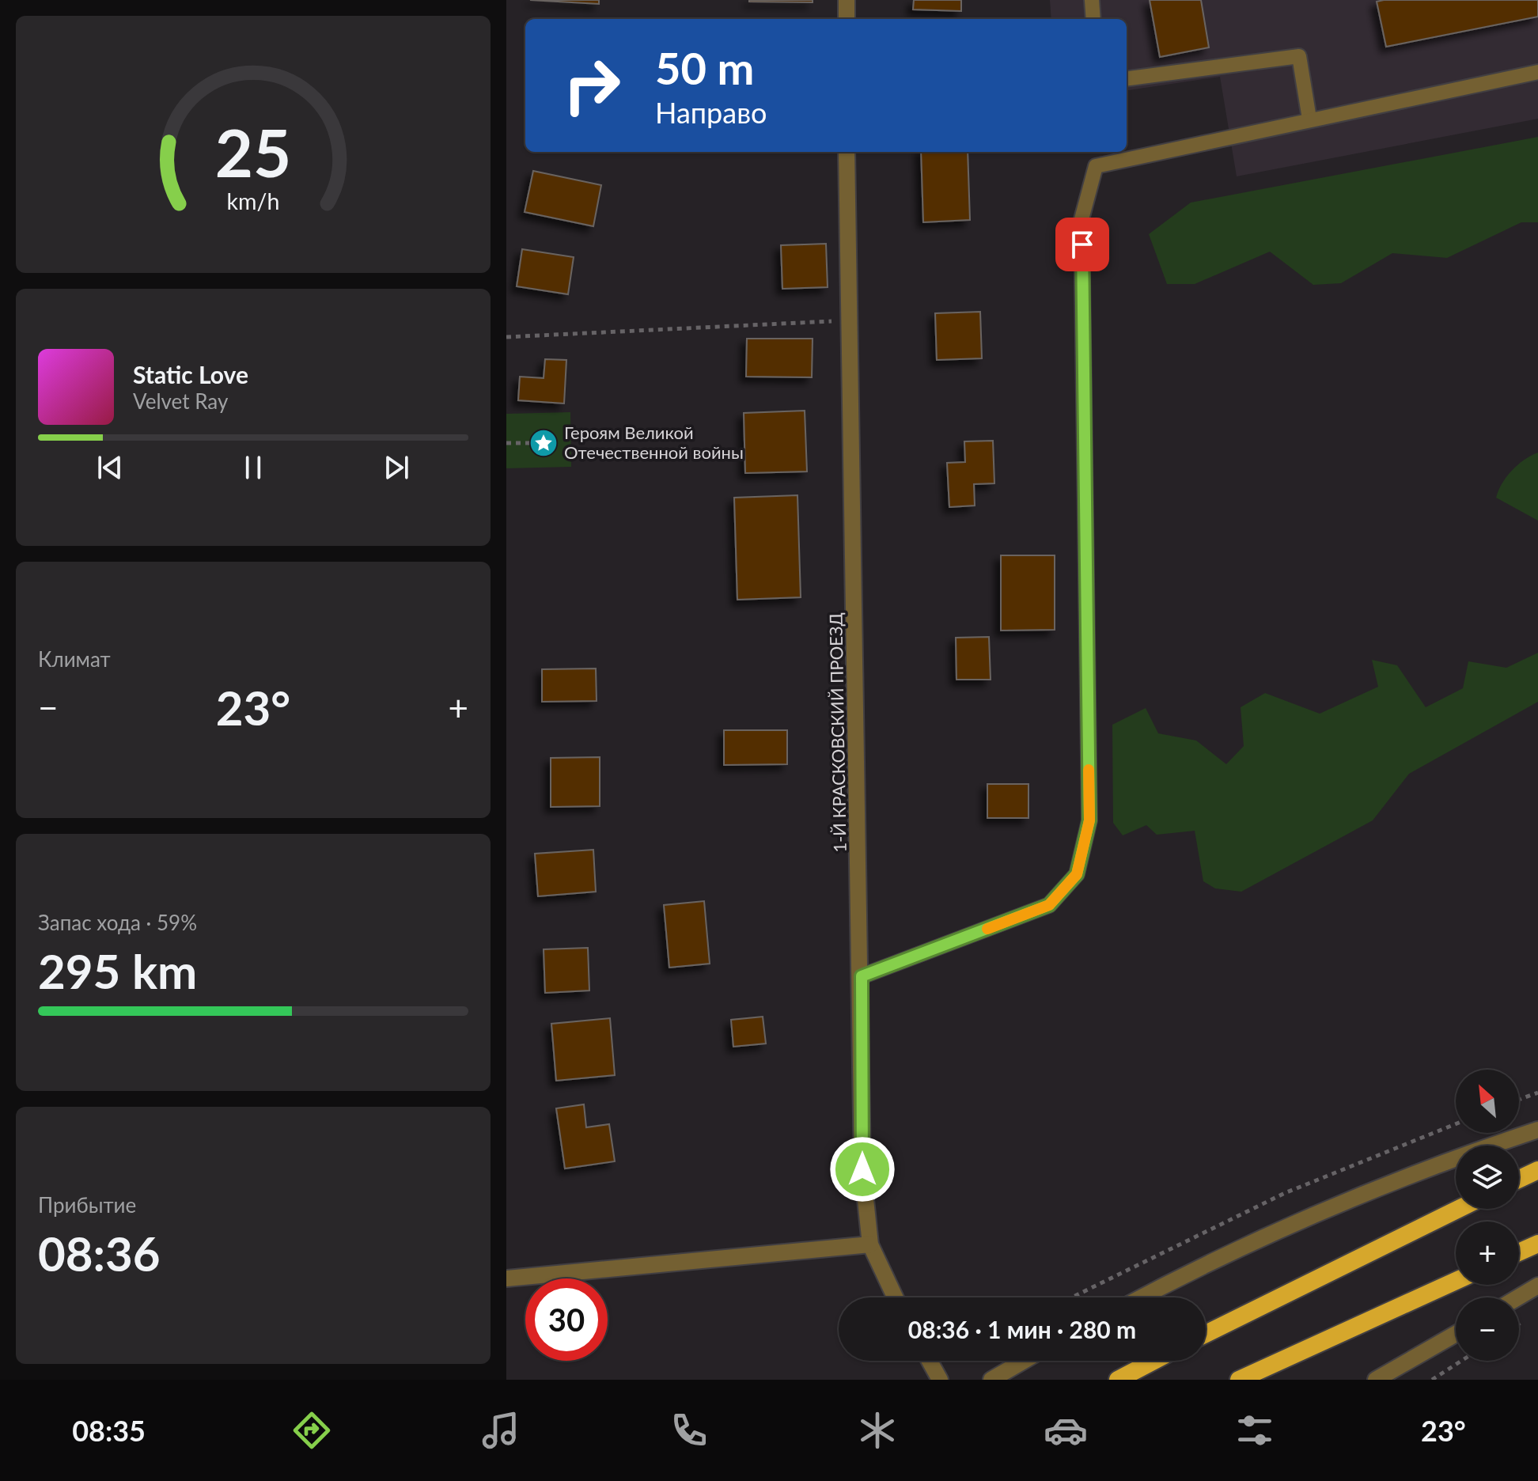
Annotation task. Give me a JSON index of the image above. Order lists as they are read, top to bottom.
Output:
{
  "streets": {
    "street": ["1-Й КРАСКОВСКИЙ ПРОЕЗД"]
  },
  "places": {
    "place": ["Героям Великой Отечественной войны"]
  },
  "north": "top left",
  "page": {
    "turn": ["50 m", "Направо"],
    "song": ["Static Love", "Velvet Ray"],
    "tile": [
      "Климат",
      ["Запас хода · 59%", "295 km"],
      ["Прибытие", "08:36"]
    ],
    "heat": ["−", "23°", "+"],
    "map_buttons": ["+", "−"],
    "limit": "30",
    "trip": "08:36 · 1 мин · 280 m",
    "tabs": ["08:35", "23°"],
    "gauge": ["25", "km/h"]
  }
}
